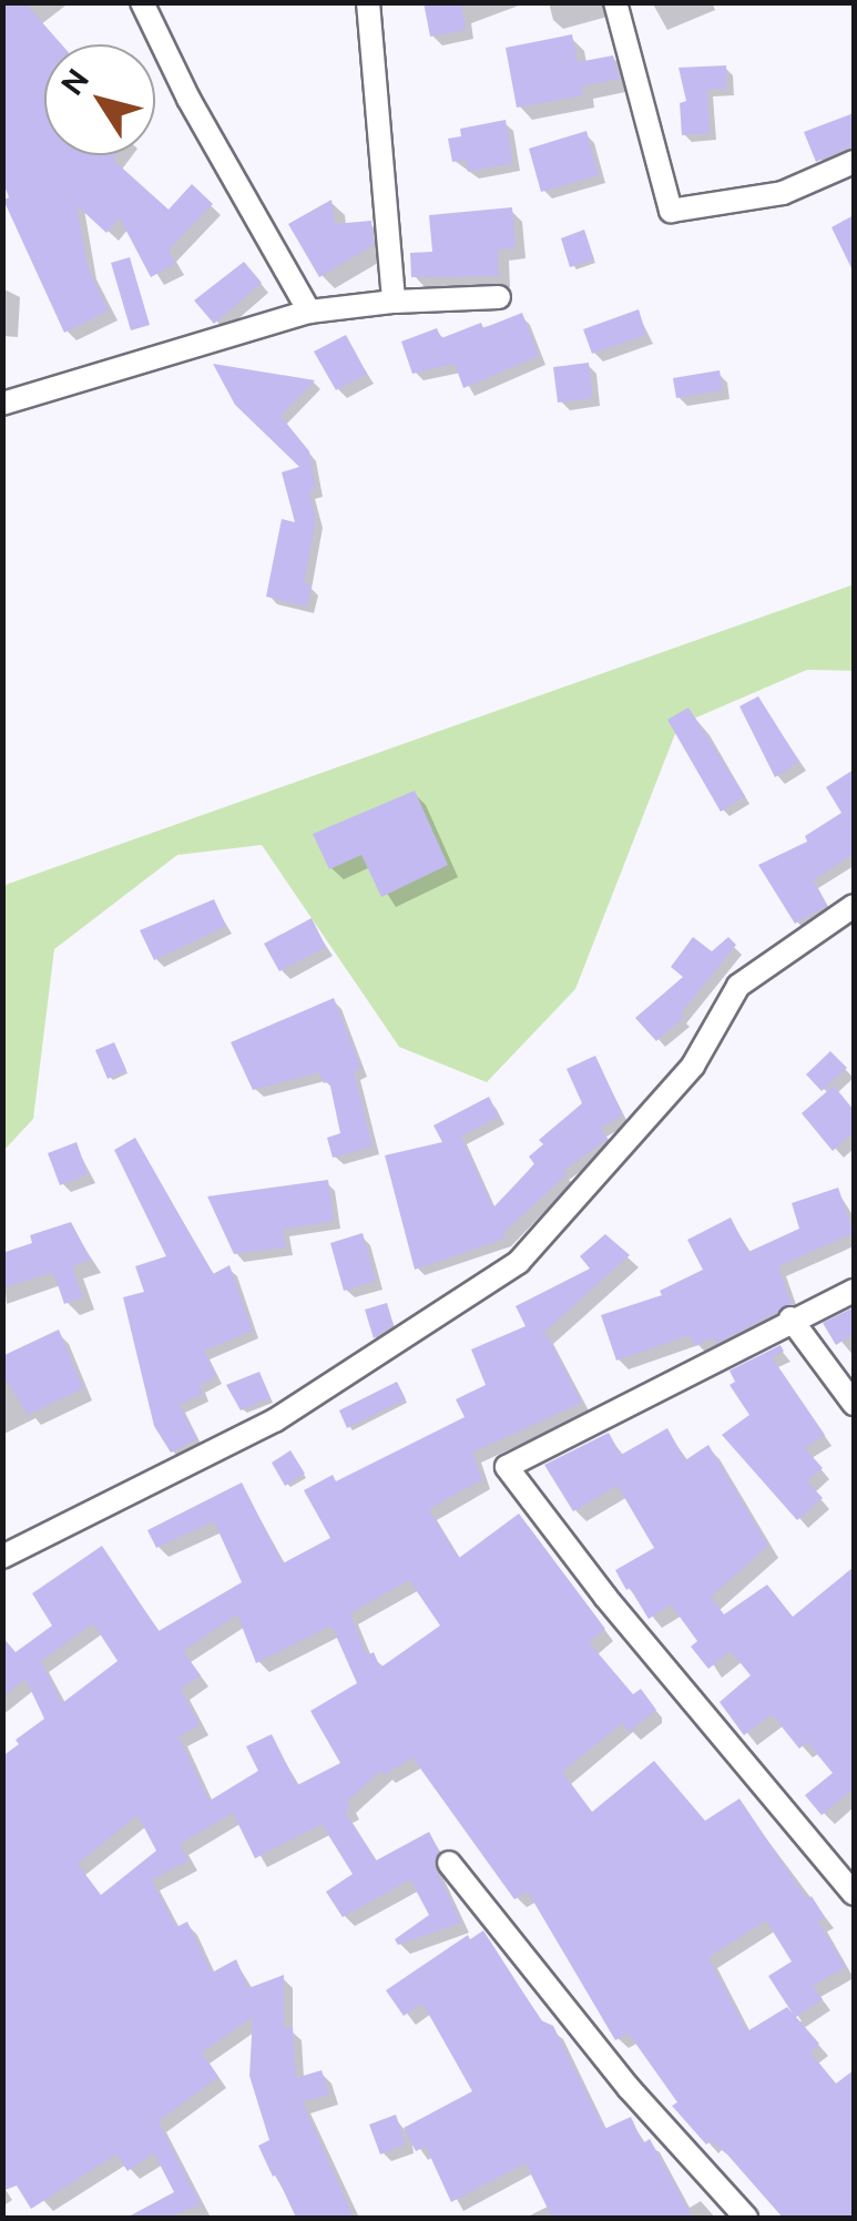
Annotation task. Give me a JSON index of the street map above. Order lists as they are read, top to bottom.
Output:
{
  "north": "top left"
}
